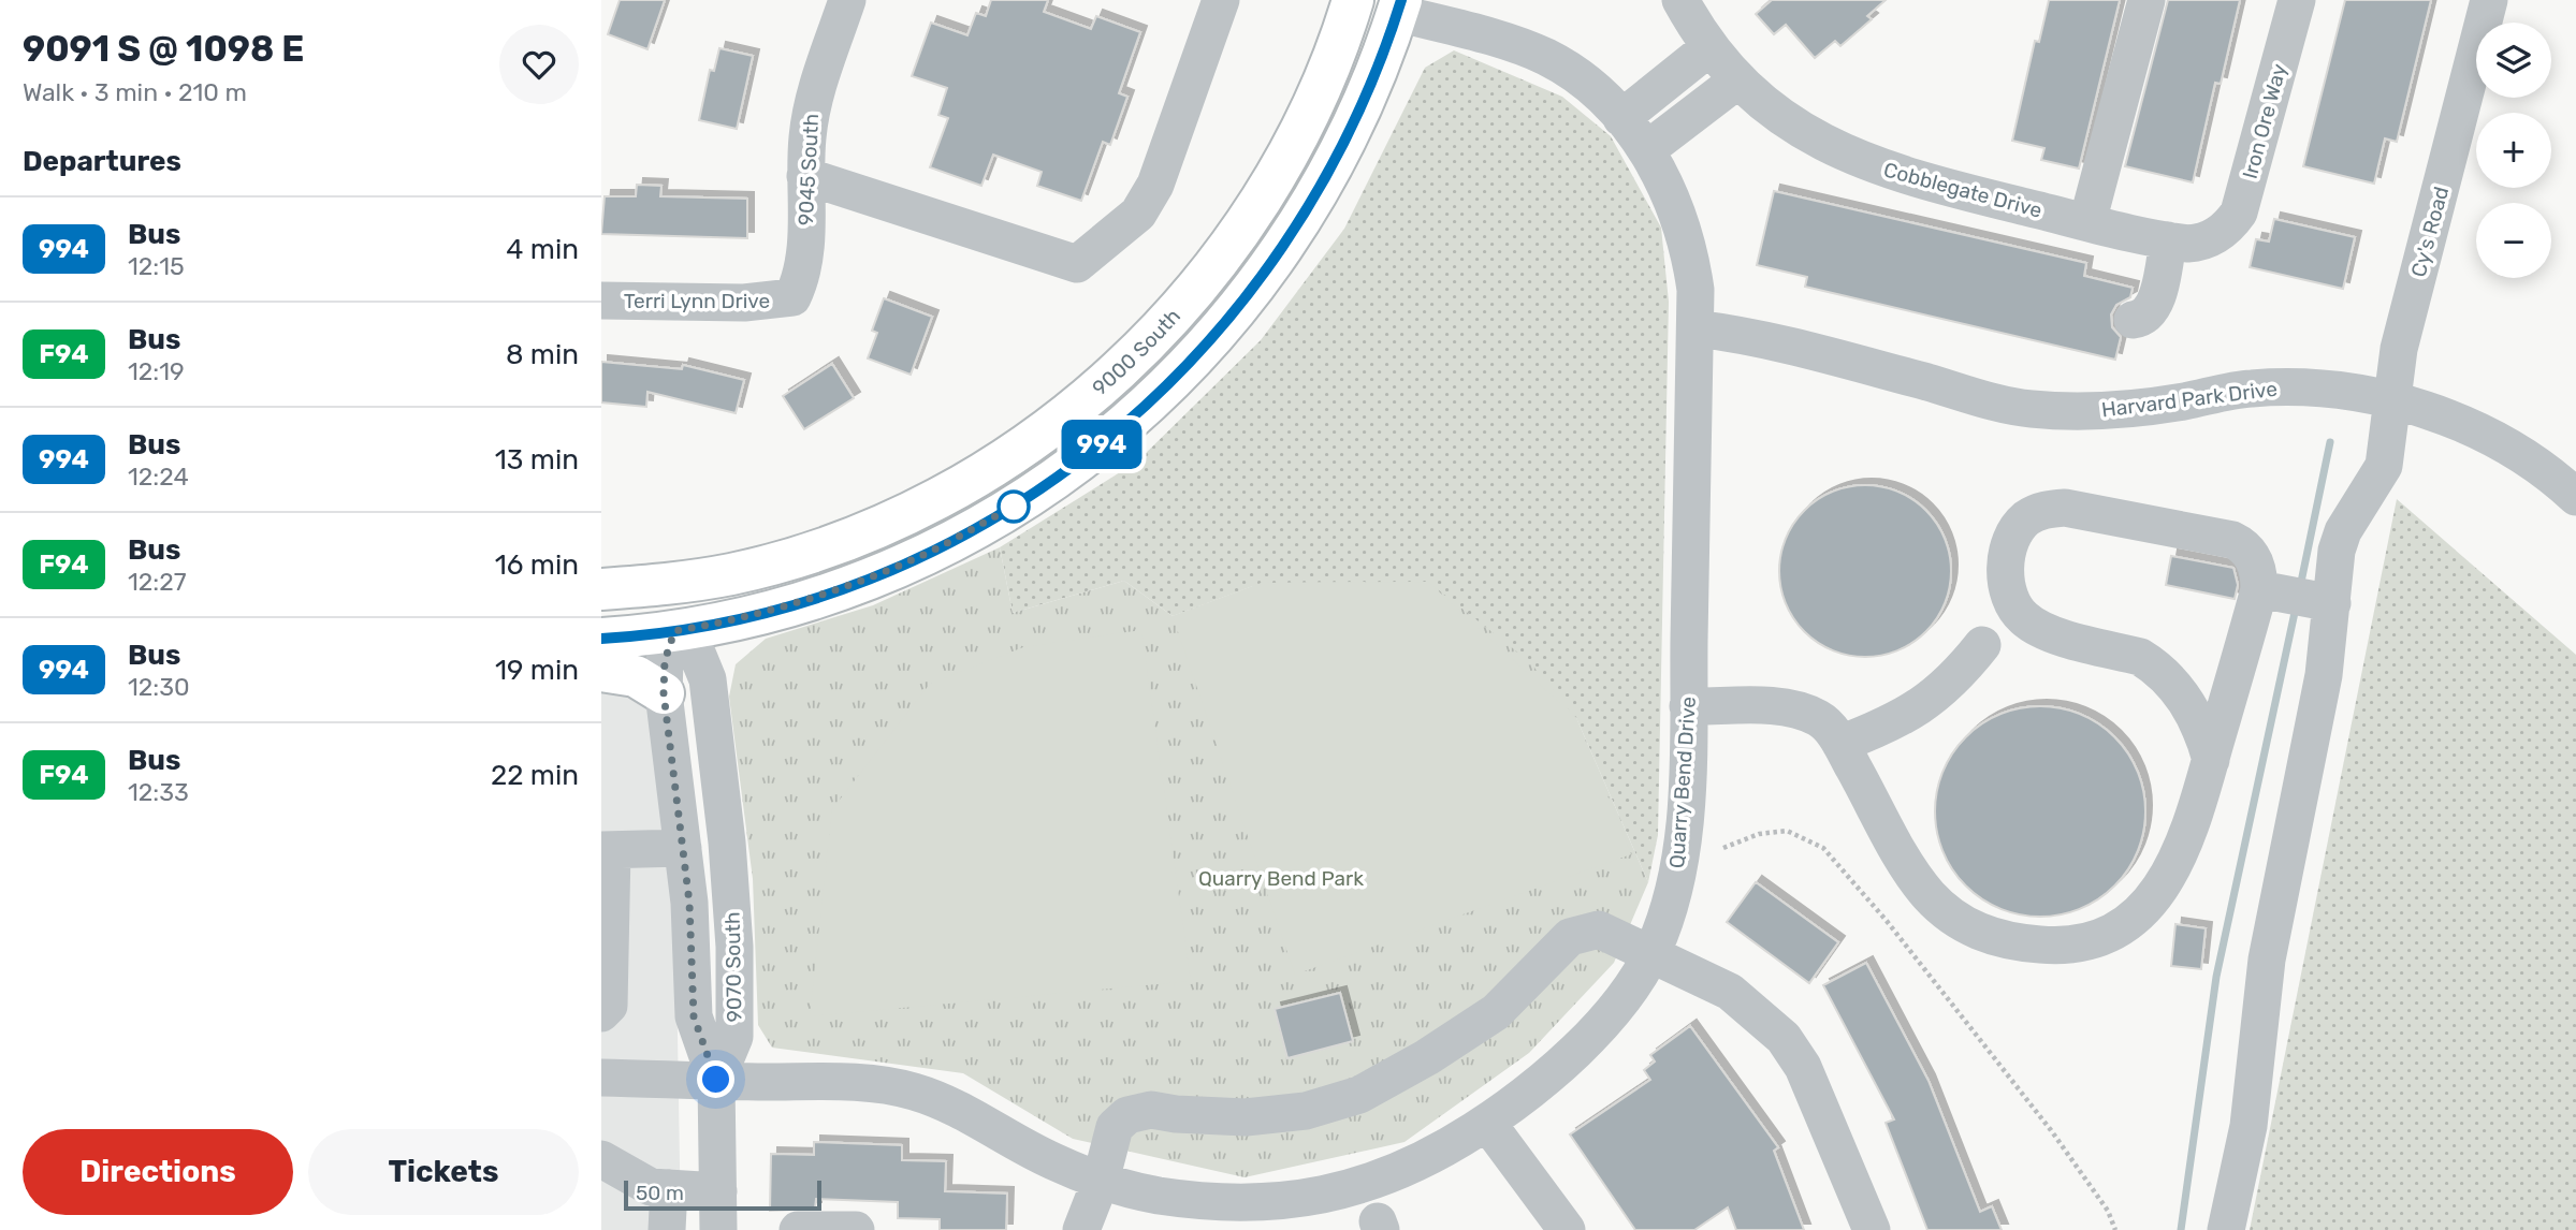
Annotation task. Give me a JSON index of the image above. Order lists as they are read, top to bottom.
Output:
{
  "streets": {
    "main road": ["9000 South"],
    "street": [
      "Iron Ore Way",
      "9045 South",
      "Cobblegate Drive",
      "Cy's Road",
      "Terri Lynn Drive",
      "Harvard Park Drive",
      "Quarry Bend Drive",
      "9070 South"
    ]
  },
  "crossings": [
    ["Iron Ore Way", "Cobblegate Drive"],
    ["9045 South", "Terri Lynn Drive"],
    ["Cy's Road", "Harvard Park Drive"],
    ["Harvard Park Drive", "Quarry Bend Drive"],
    ["Quarry Bend Drive", "9070 South"]
  ],
  "parks": ["Quarry Bend Park"],
  "lines": ["bus line 994"],
  "scale_bar": "50 m",
  "page": {
    "heading": [
      ["9091 S @ 1098 E", "Walk · 3 min · 210 m"],
      "Departures"
    ],
    "on_map": "994",
    "map_buttons": ["+", "−"],
    "list": [
      {
        "mark": "994",
        "name": "Bus",
        "note": "12:15",
        "value": "4 min"
      },
      {
        "mark": "F94",
        "name": "Bus",
        "note": "12:19",
        "value": "8 min"
      },
      {
        "mark": "994",
        "name": "Bus",
        "note": "12:24",
        "value": "13 min"
      },
      {
        "mark": "F94",
        "name": "Bus",
        "note": "12:27",
        "value": "16 min"
      },
      {
        "mark": "994",
        "name": "Bus",
        "note": "12:30",
        "value": "19 min"
      },
      {
        "mark": "F94",
        "name": "Bus",
        "note": "12:33",
        "value": "22 min"
      }
    ],
    "buttons": ["Directions", "Tickets"],
    "scale": "50 m"
  }
}
